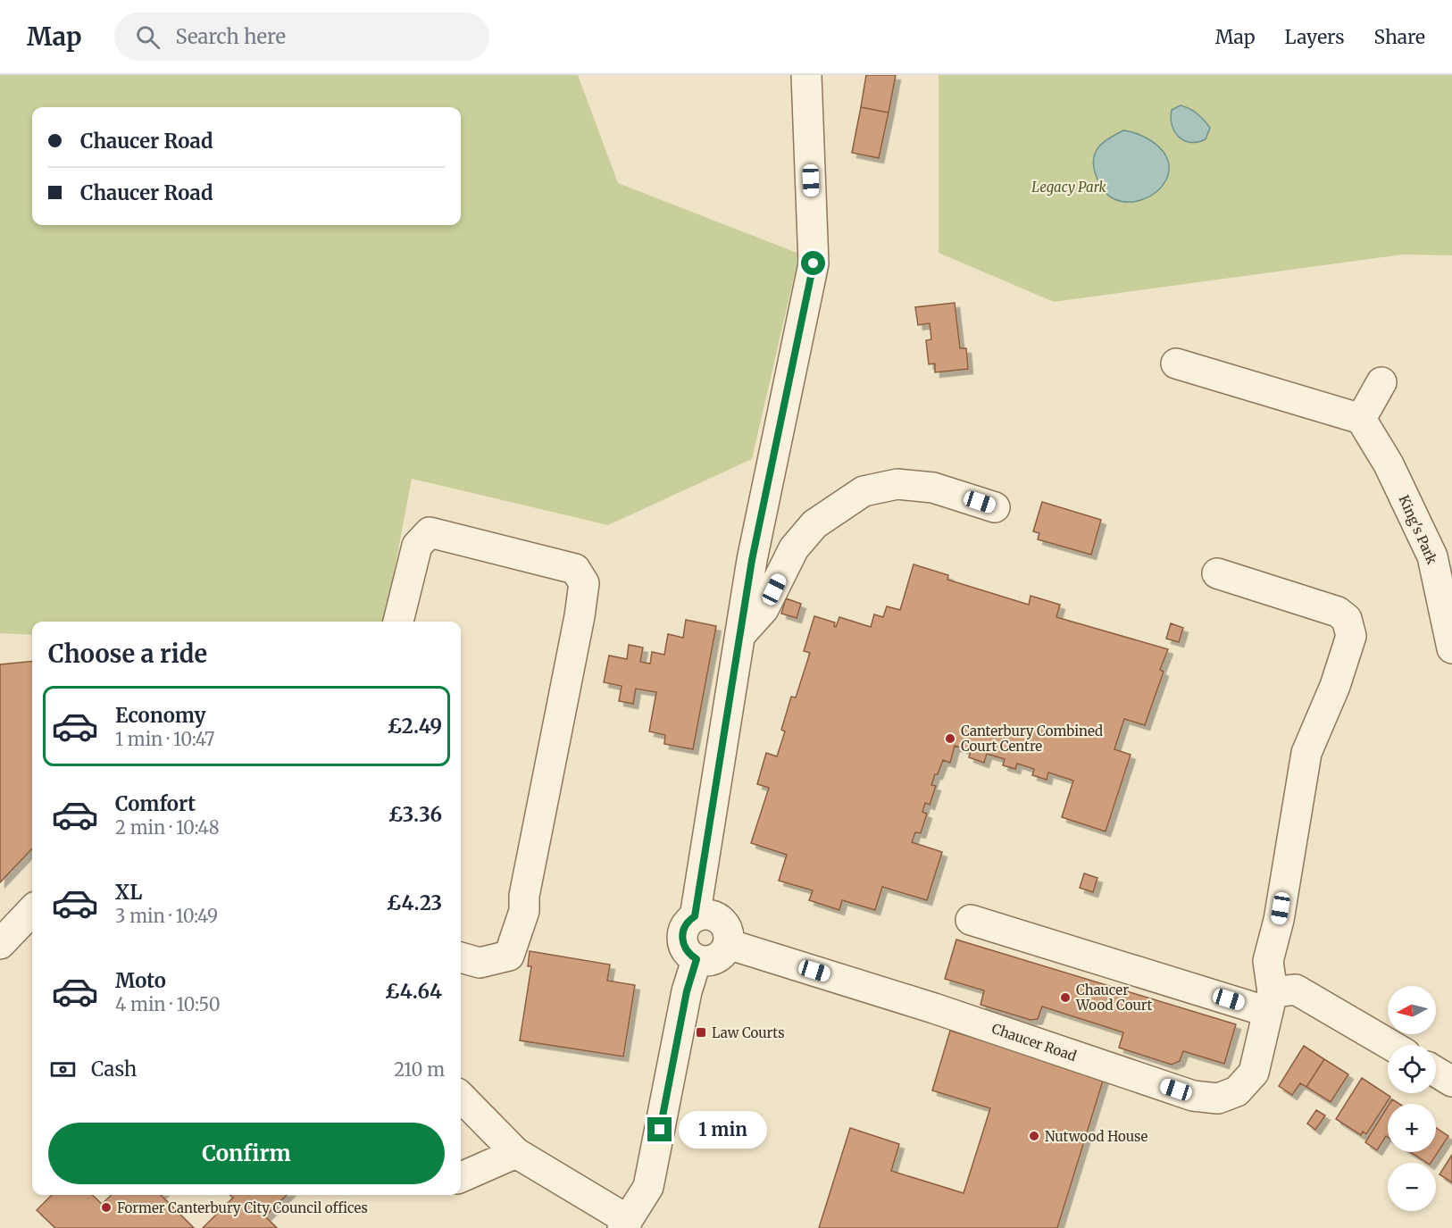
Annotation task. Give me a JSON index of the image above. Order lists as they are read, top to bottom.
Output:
{
  "streets": {
    "street": ["King's Park", "Chaucer Road"]
  },
  "parks": ["Legacy Park"],
  "places": {
    "other": [
      "Canterbury Combined Court Centre",
      "Chaucer Wood Court",
      "Nutwood House",
      "Former Canterbury City Council offices"
    ],
    "transit": ["Law Courts"]
  },
  "north": "left",
  "page": {
    "header": "Map",
    "search": "Search here",
    "nav": ["Map", "Layers", "Share"],
    "banner": ["Chaucer Road", "Chaucer Road"],
    "heading": "Choose a ride",
    "list": [
      {
        "name": "Economy",
        "note": "1 min · 10:47",
        "value": "£2.49"
      },
      {
        "name": "Comfort",
        "note": "2 min · 10:48",
        "value": "£3.36"
      },
      {
        "name": "XL",
        "note": "3 min · 10:49",
        "value": "£4.23"
      },
      {
        "name": "Moto",
        "note": "4 min · 10:50",
        "value": "£4.64"
      }
    ],
    "map_buttons": ["+", "−"],
    "pay": ["Cash", "210 m"],
    "bubble": "1 min",
    "buttons": "Confirm"
  }
}
